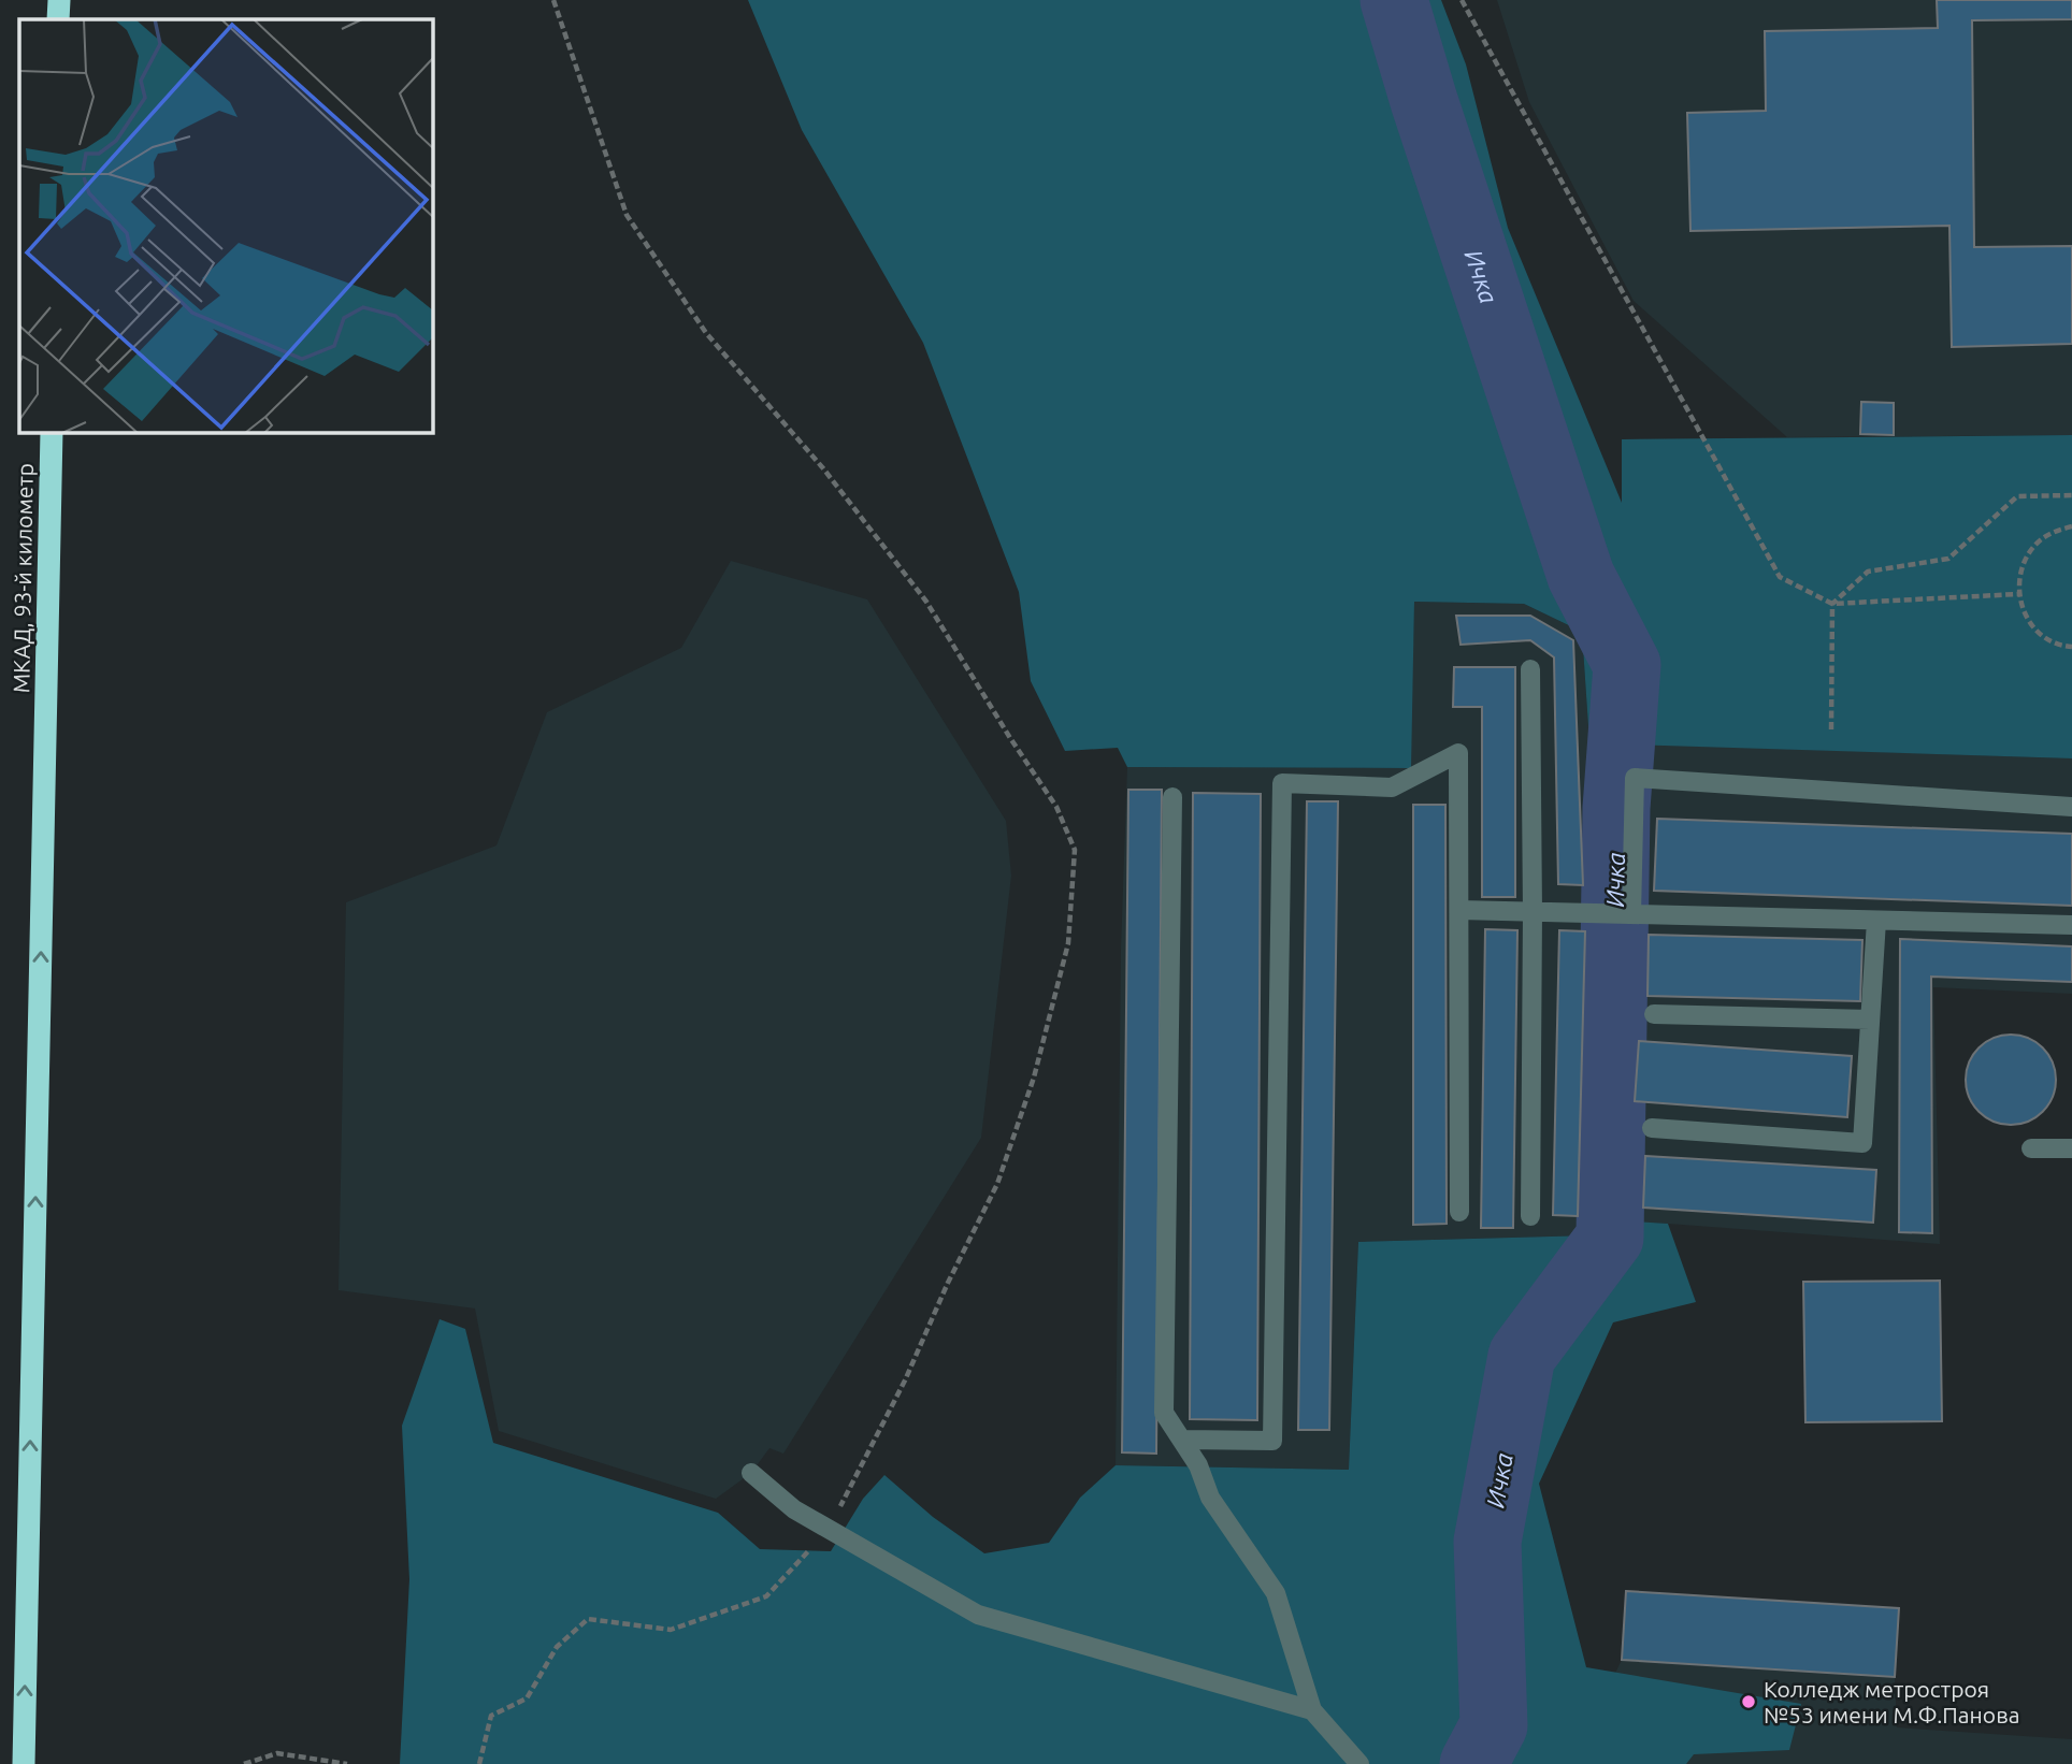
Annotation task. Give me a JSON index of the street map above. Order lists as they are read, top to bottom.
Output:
{
  "streets": {
    "highway": ["МКАД, 93-й километр"]
  },
  "one_way": ["МКАД, 93-й километр"],
  "water": ["Ичка"],
  "places": ["Колледж метростроя №53 имени М.Ф.Панова"]
}
